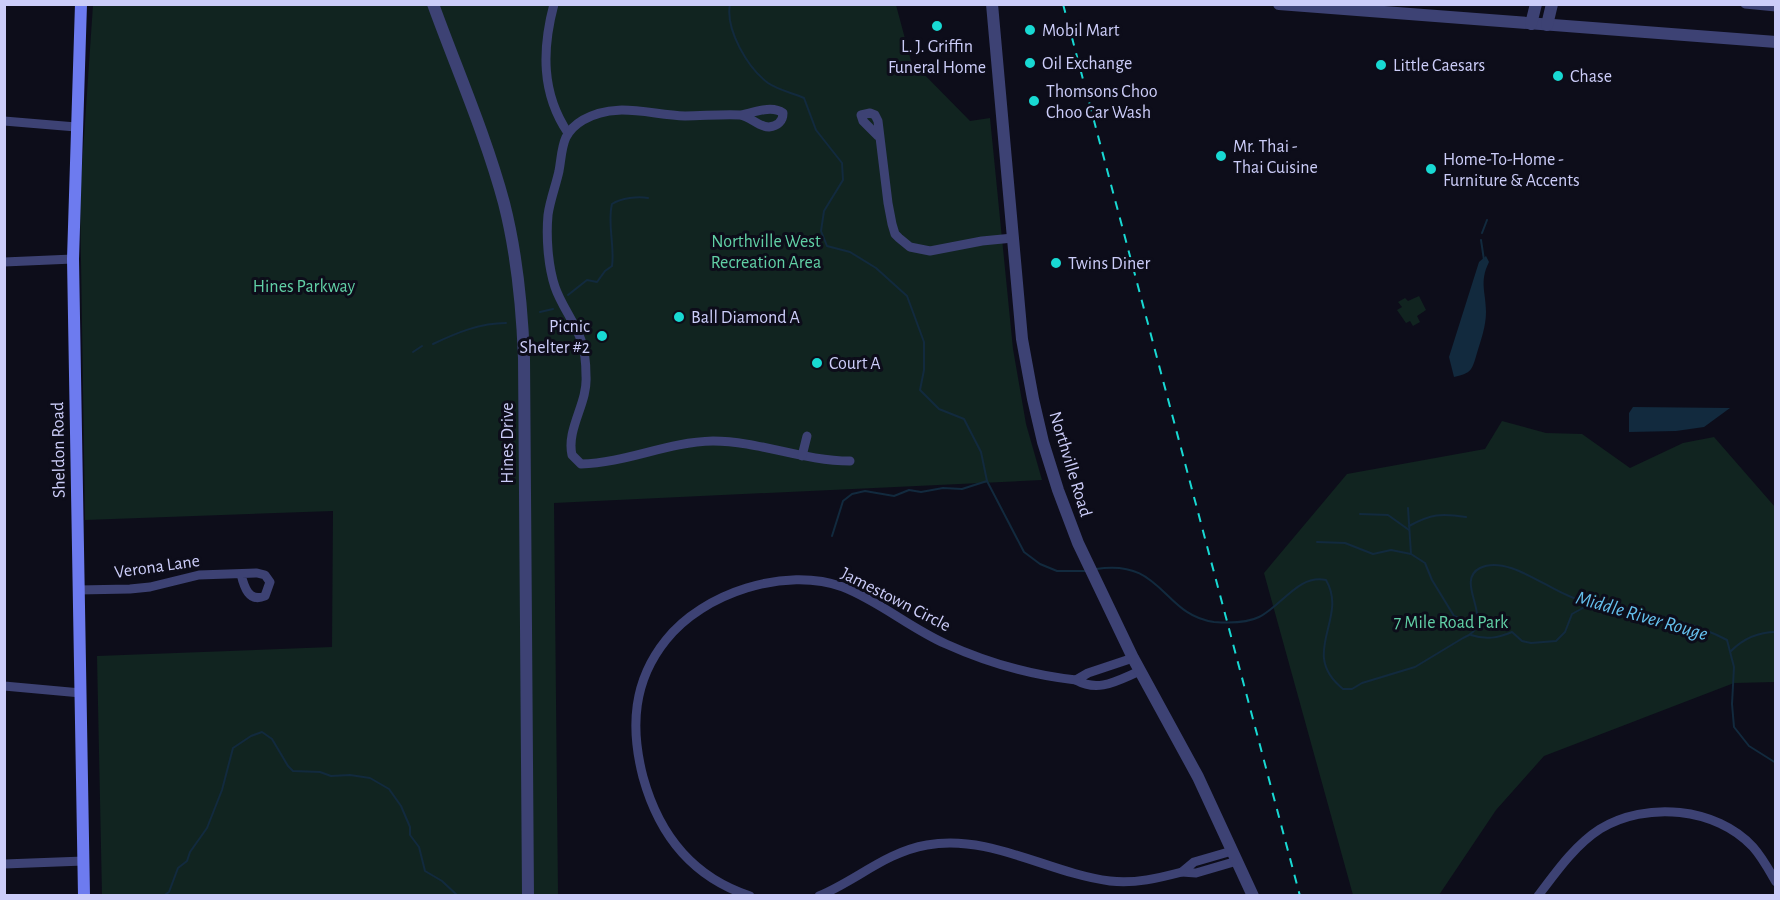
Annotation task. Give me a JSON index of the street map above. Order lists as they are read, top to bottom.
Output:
{
  "streets": {
    "main road": ["Sheldon Road"],
    "street": [
      "Hines Drive",
      "Northville Road",
      "Verona Lane",
      "Jamestown Circle"
    ]
  },
  "crossings": [
    ["Sheldon Road", "Verona Lane"],
    ["Northville Road", "Jamestown Circle"]
  ],
  "water": ["Middle River Rouge"],
  "parks": ["Northville West Recreation Area", "Hines Parkway", "7 Mile Road Park"],
  "places": [
    "L. J. Griffin Funeral Home",
    "Mobil Mart",
    "Oil Exchange",
    "Little Caesars",
    "Chase",
    "Thomsons Choo Choo Car Wash",
    "Mr. Thai - Thai Cuisine",
    "Home-To-Home - Furniture & Accents",
    "Twins Diner",
    "Ball Diamond A",
    "Picnic Shelter #2",
    "Court A"
  ]
}
